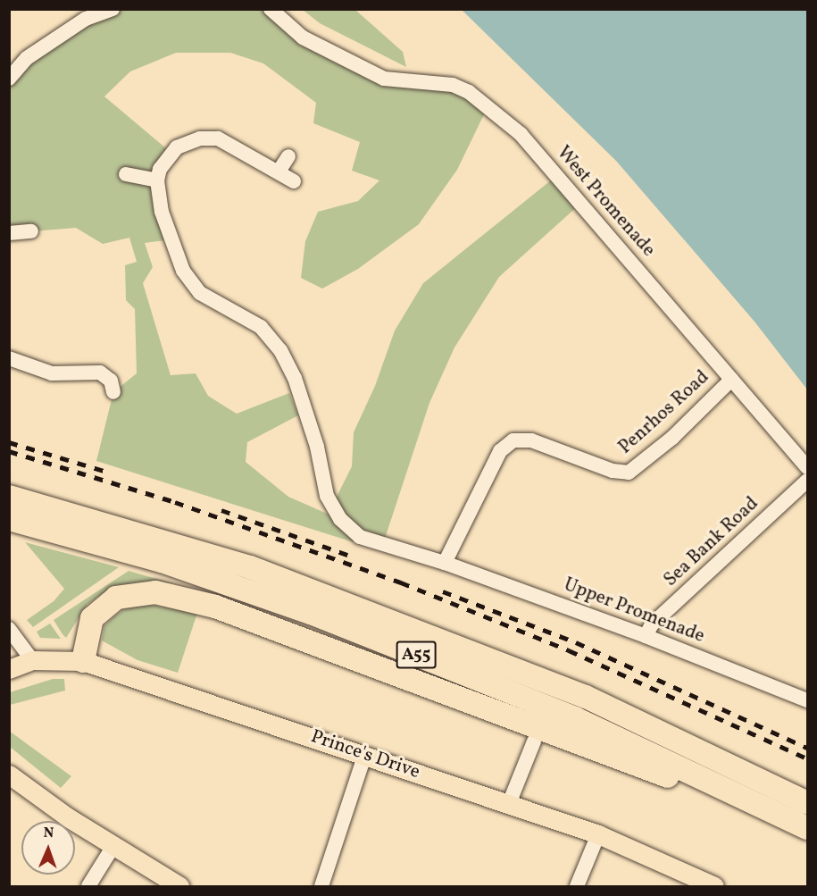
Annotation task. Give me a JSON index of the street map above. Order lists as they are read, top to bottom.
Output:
{
  "streets": {
    "highway": ["A55"],
    "main road": ["Prince's Drive"],
    "street": [
      "West Promenade",
      "Penrhos Road",
      "Sea Bank Road",
      "Upper Promenade"
    ]
  },
  "crossings": [
    ["West Promenade", "Penrhos Road"],
    ["Penrhos Road", "Upper Promenade"],
    ["Sea Bank Road", "Upper Promenade"]
  ],
  "north": "top"
}
